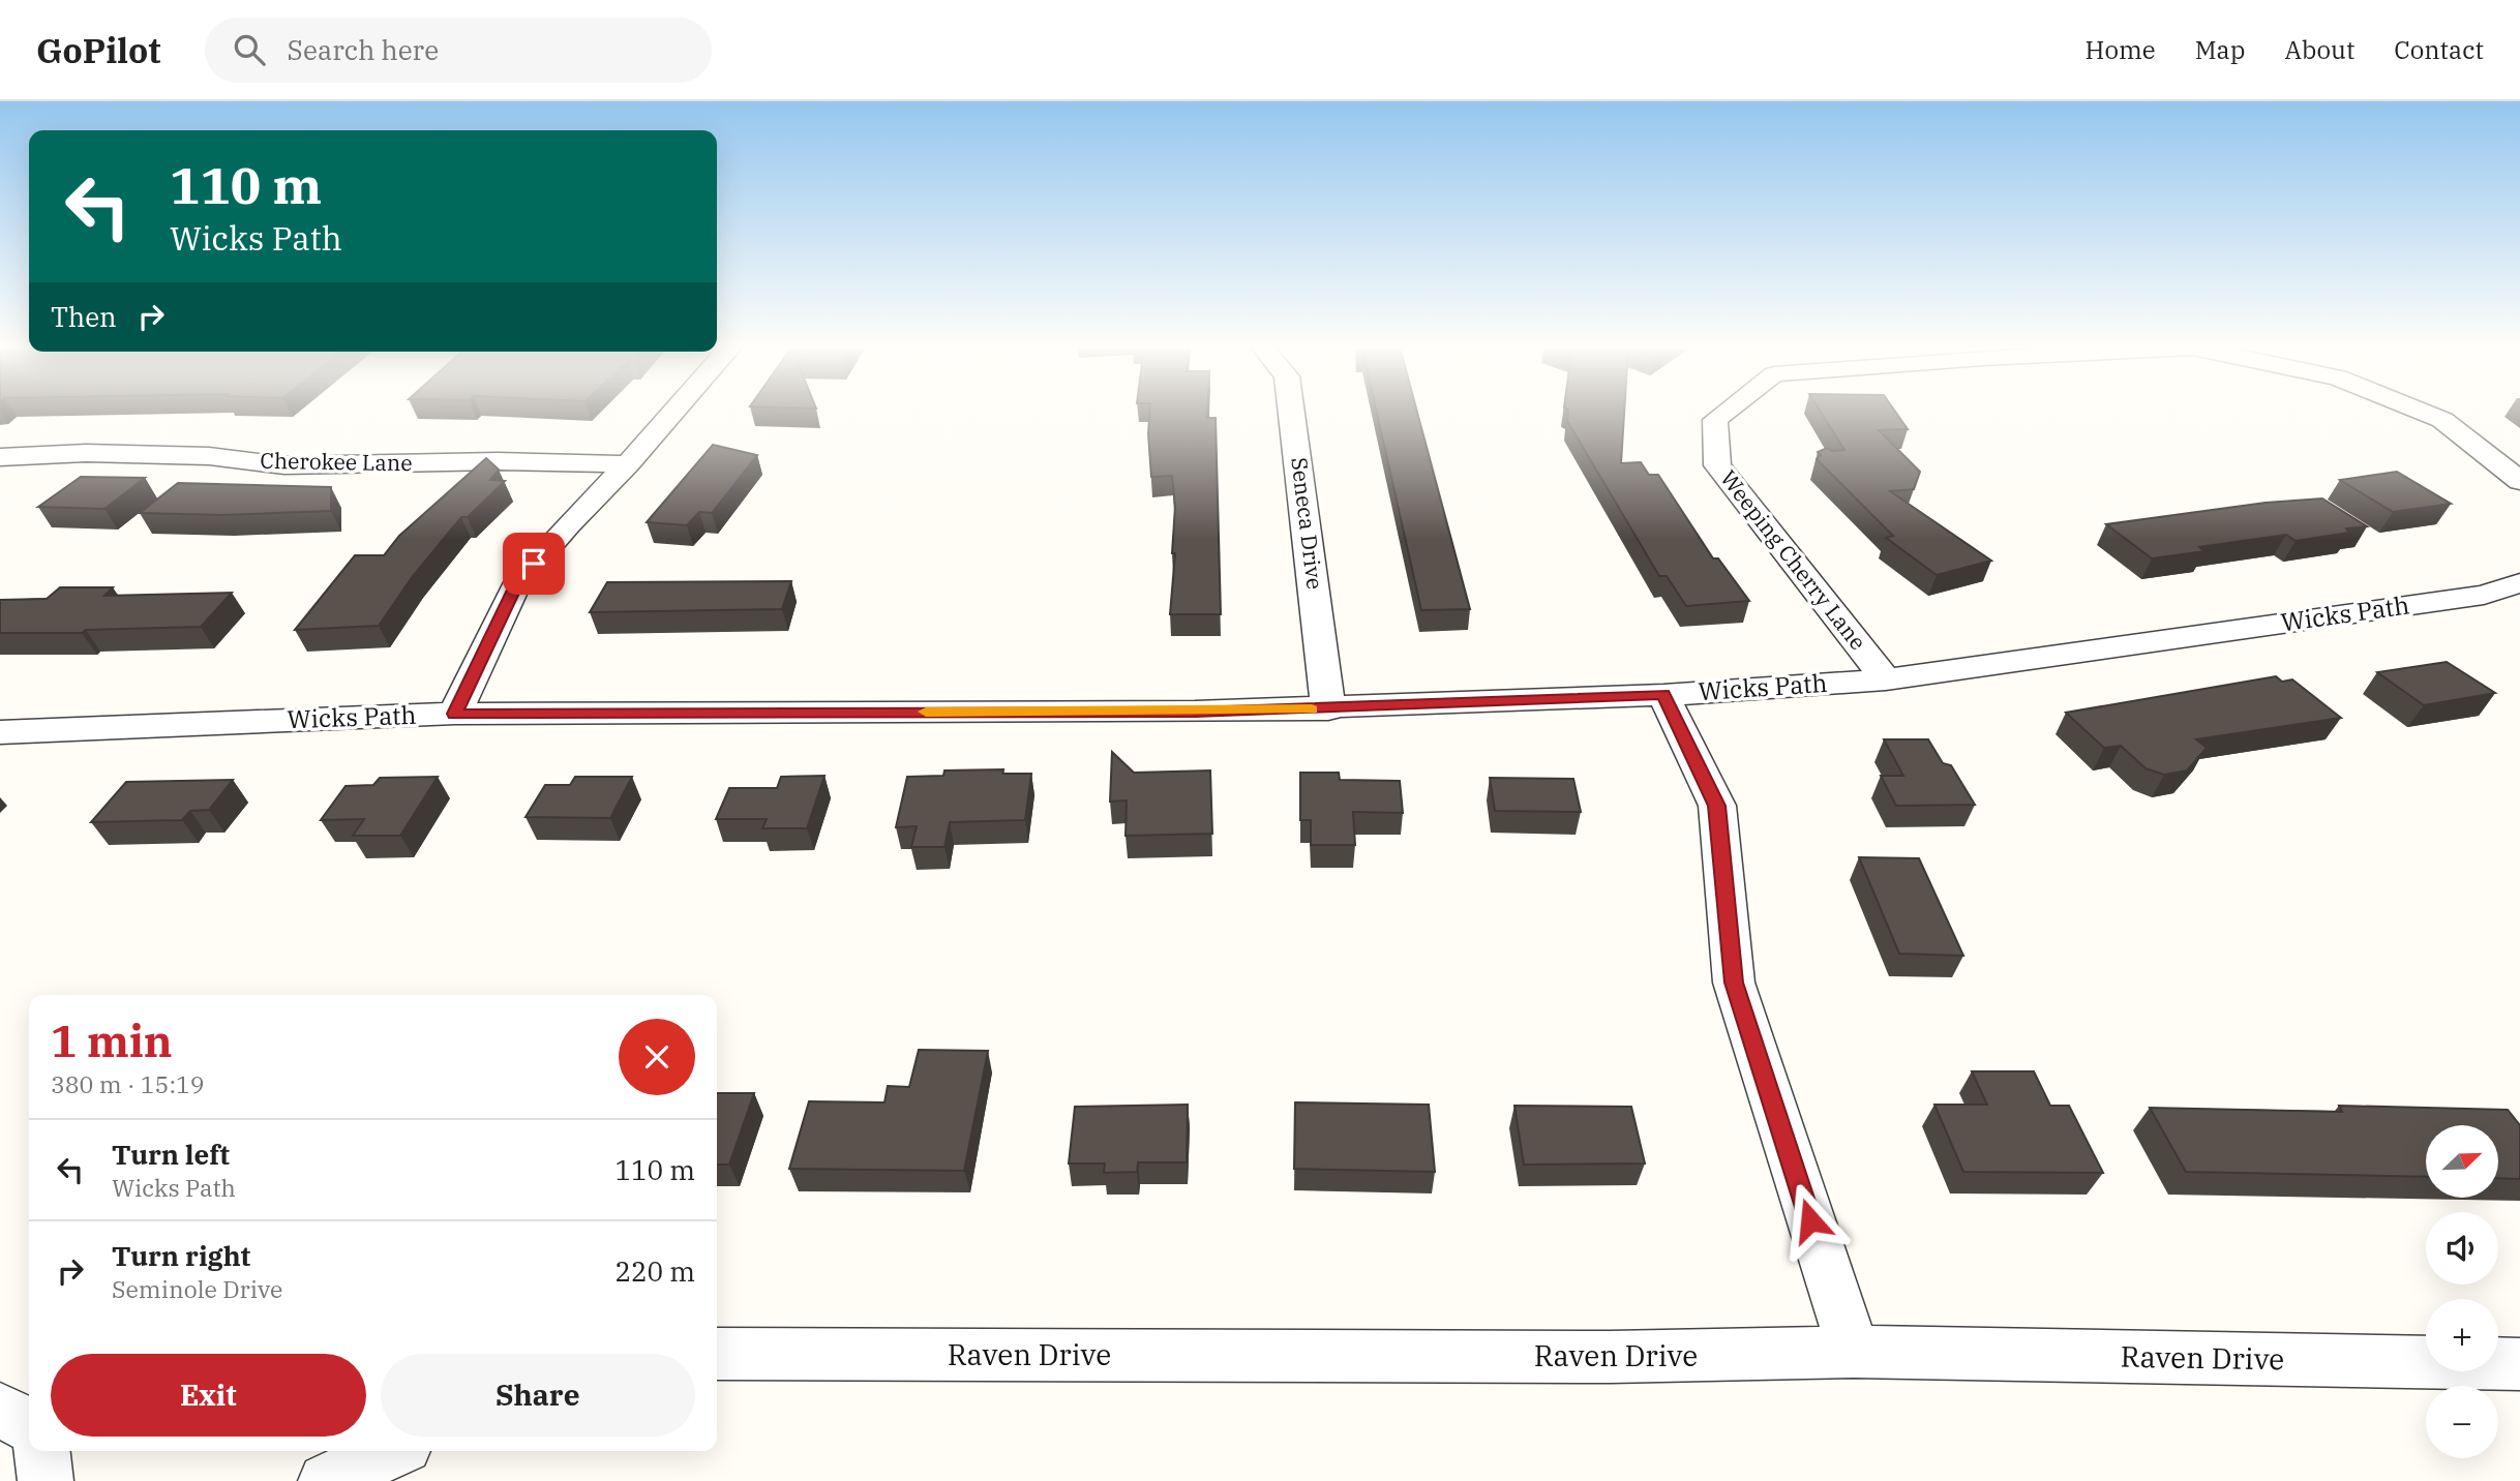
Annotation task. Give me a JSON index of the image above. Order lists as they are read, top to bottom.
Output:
{
  "streets": {
    "street": [
      "Cherokee Lane",
      "Seneca Drive",
      "Weeping Cherry Lane",
      "Wicks Path",
      "Raven Drive"
    ]
  },
  "crossings": [
    ["Seneca Drive", "Wicks Path"],
    ["Weeping Cherry Lane", "Wicks Path"]
  ],
  "north": "top right",
  "page": {
    "header": "GoPilot",
    "search": "Search here",
    "nav": [
      "Home",
      "Map",
      "About",
      "Contact"
    ],
    "turn": ["110 m", "Wicks Path"],
    "then": "Then",
    "heading": ["1 min", "380 m · 15:19"],
    "list": [
      {
        "name": "Turn left",
        "note": "Wicks Path",
        "value": "110 m"
      },
      {
        "name": "Turn right",
        "note": "Seminole Drive",
        "value": "220 m"
      }
    ],
    "map_buttons": ["+", "−"],
    "buttons": ["Exit", "Share"]
  }
}
